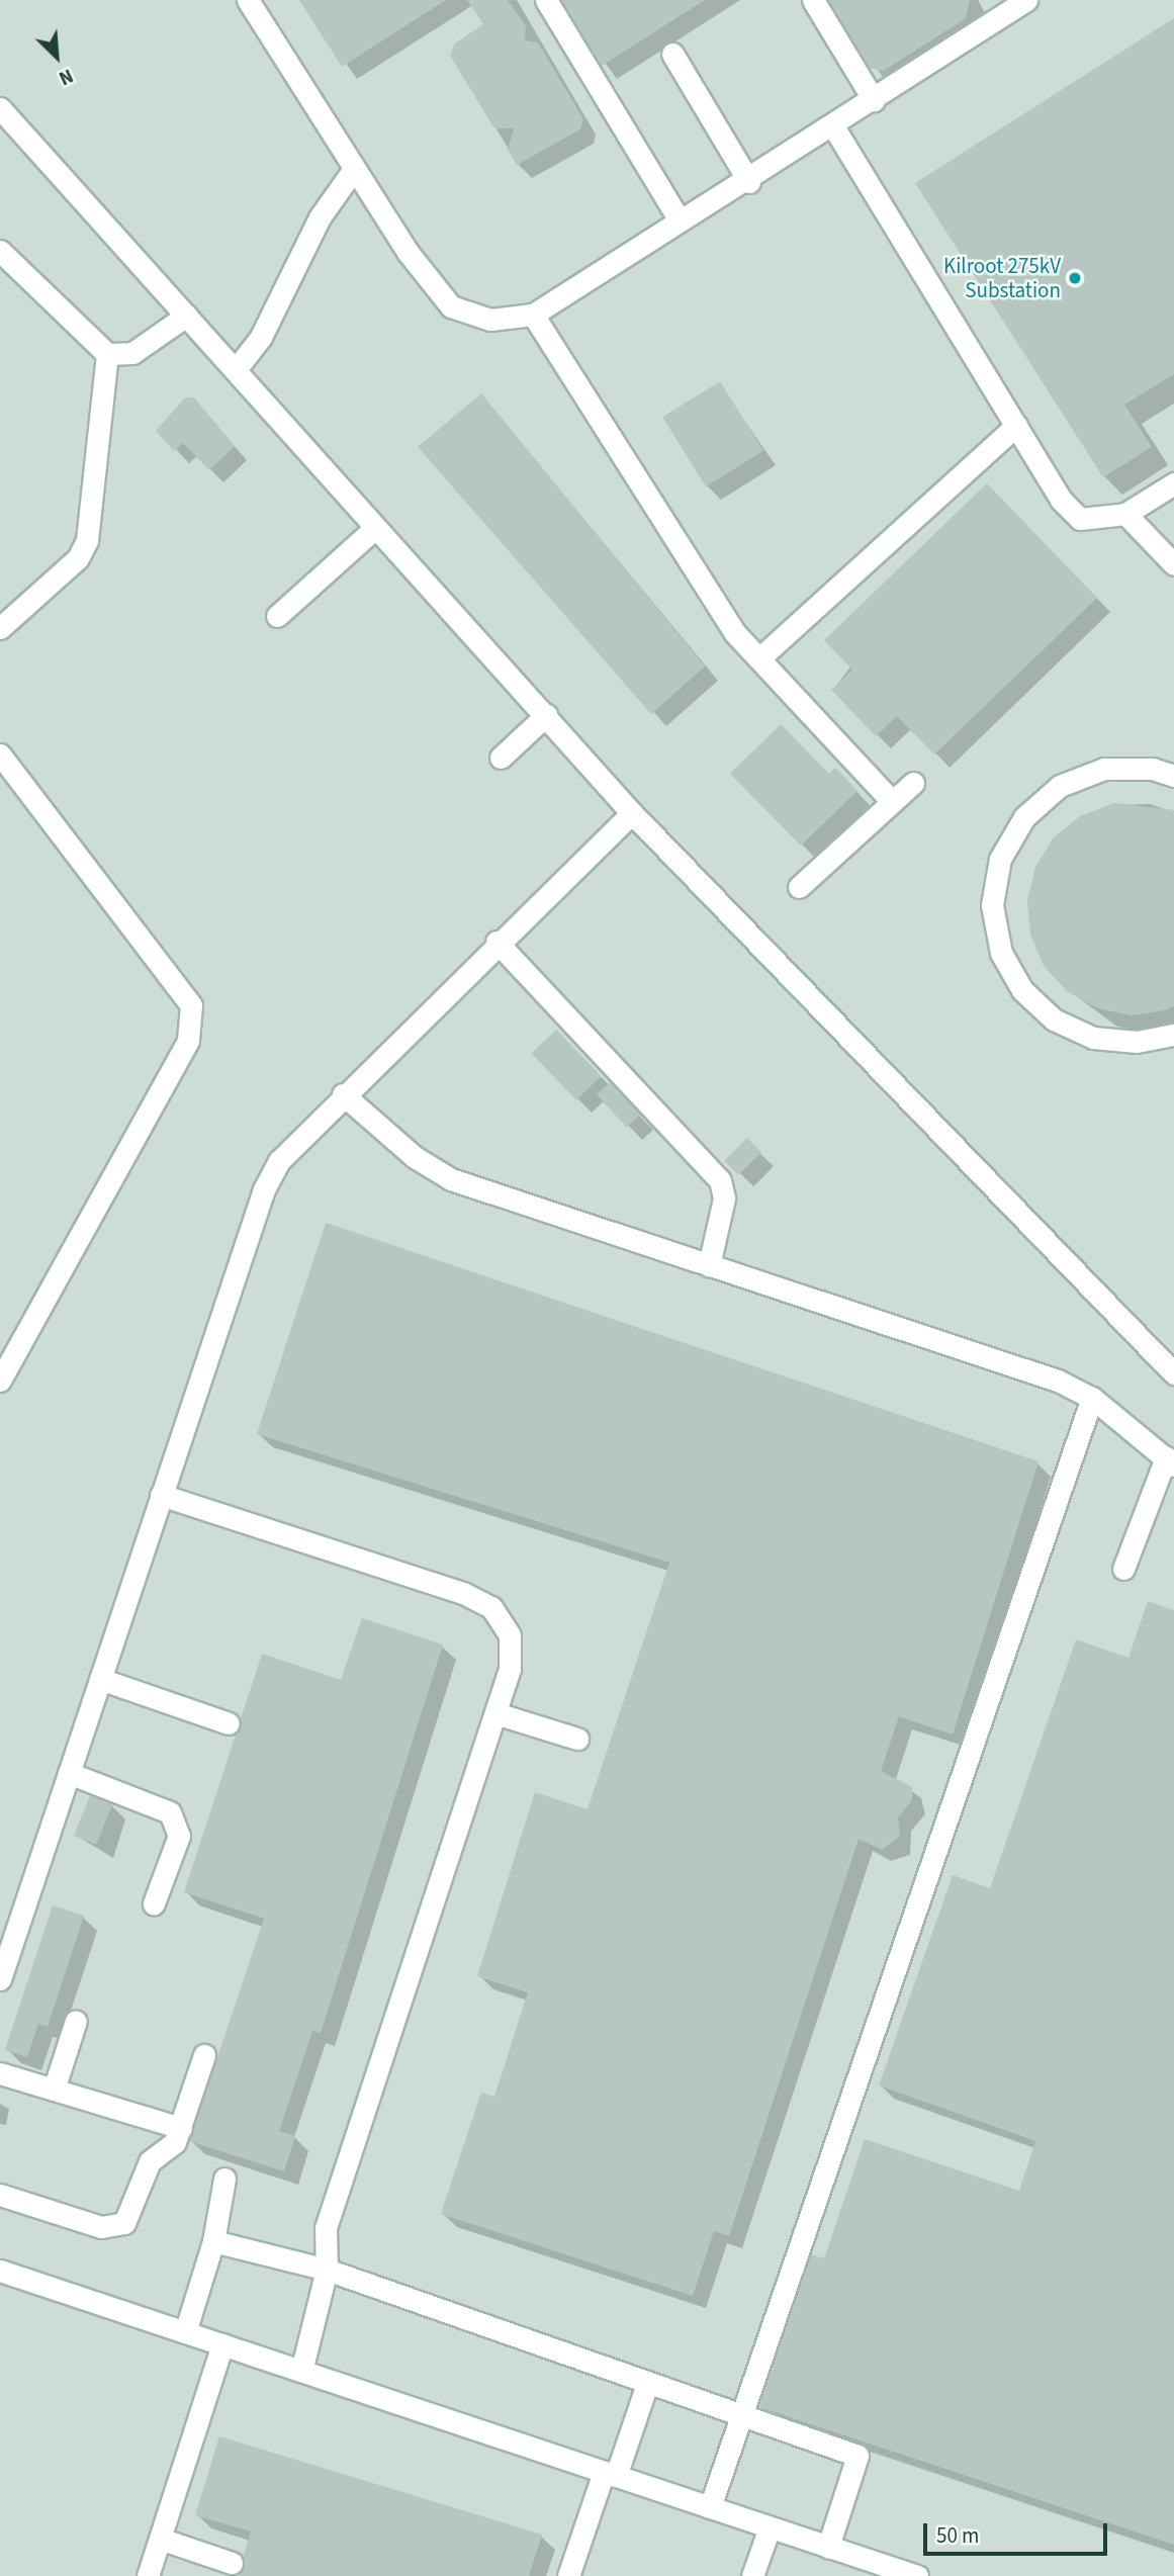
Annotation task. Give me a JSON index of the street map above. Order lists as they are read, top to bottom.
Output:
{
  "places": ["Kilroot 275kV Substation"],
  "scale_bar": "50 m",
  "north": "bottom right"
}
